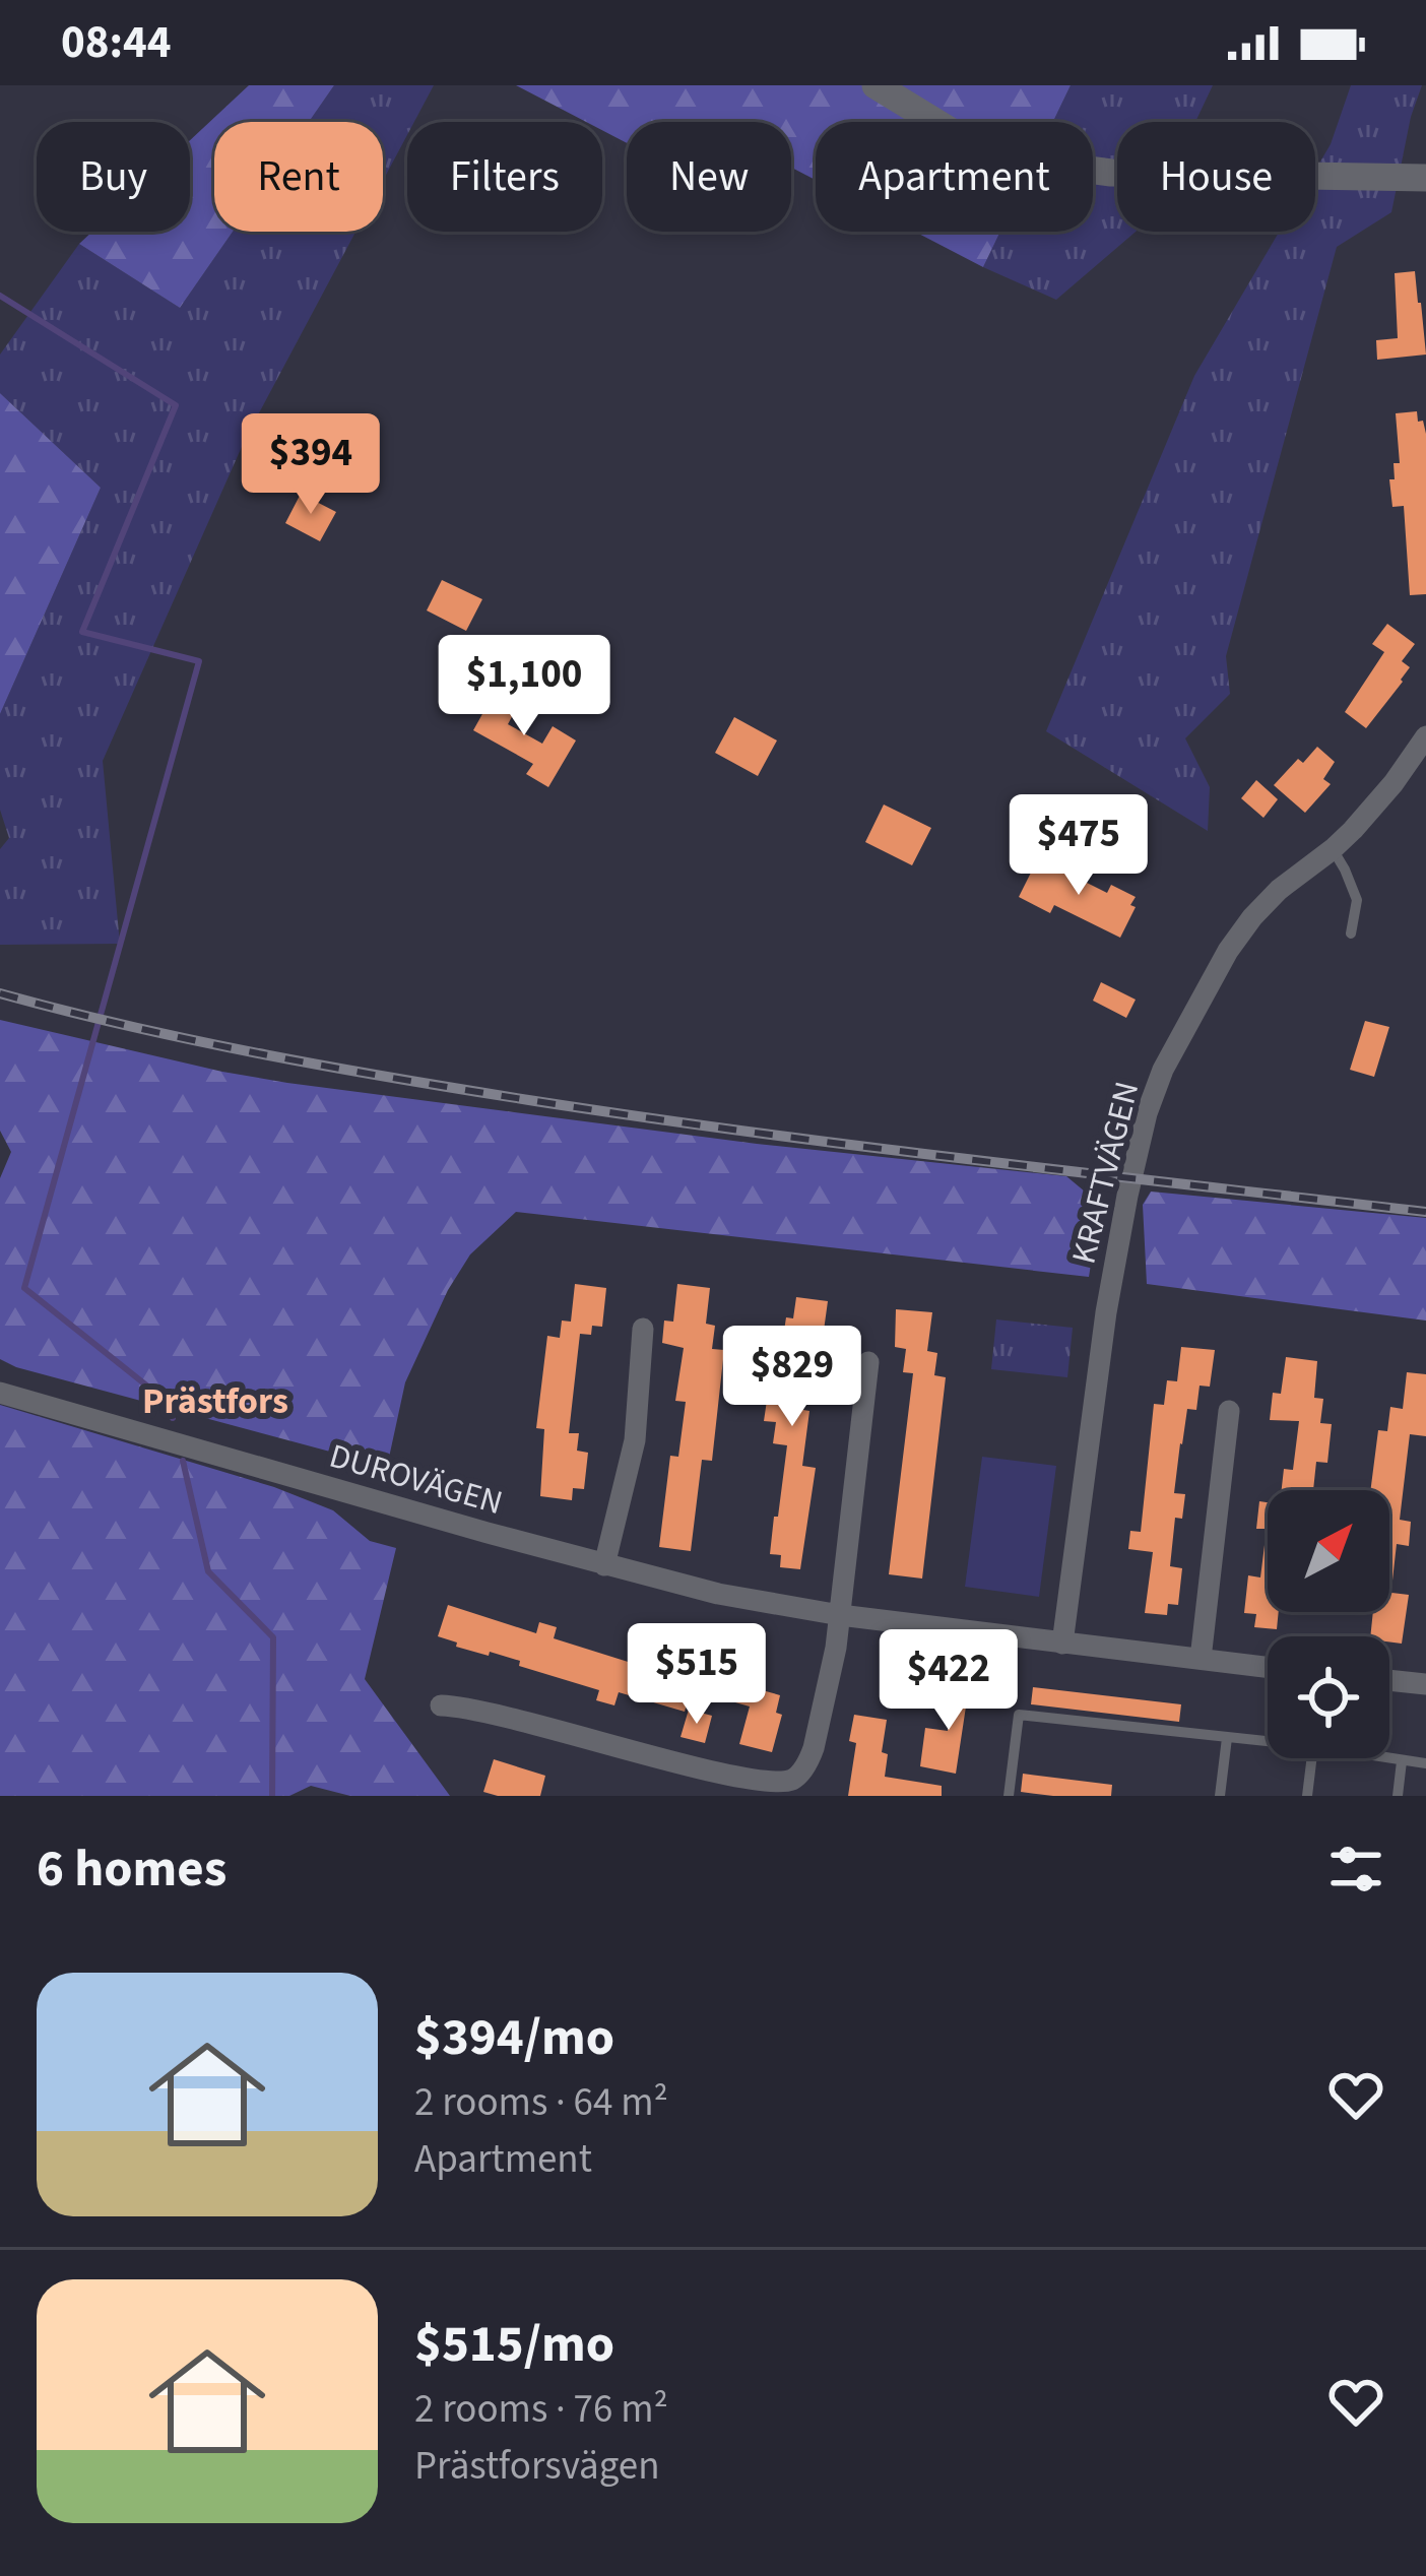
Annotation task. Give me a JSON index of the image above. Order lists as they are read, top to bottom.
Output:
{
  "streets": {
    "street": ["KRAFTVÄGEN", "DUROVÄGEN"]
  },
  "crossings": [
    ["KRAFTVÄGEN", "DUROVÄGEN"]
  ],
  "districts": ["Prästfors"],
  "north": "top right",
  "page": {
    "status": "08:44",
    "chip": [
      "Buy",
      "Rent",
      "Filters",
      "New",
      "Apartment",
      "House"
    ],
    "price": [
      "$394",
      "$1,100",
      "$475",
      "$829",
      "$515",
      "$422"
    ],
    "heading": "6 homes",
    "list": [
      {
        "name": "$394/mo",
        "note": "2 rooms · 64 m² · Apartment"
      },
      {
        "name": "$515/mo",
        "note": "2 rooms · 76 m² · Prästforsvägen"
      }
    ]
  }
}
